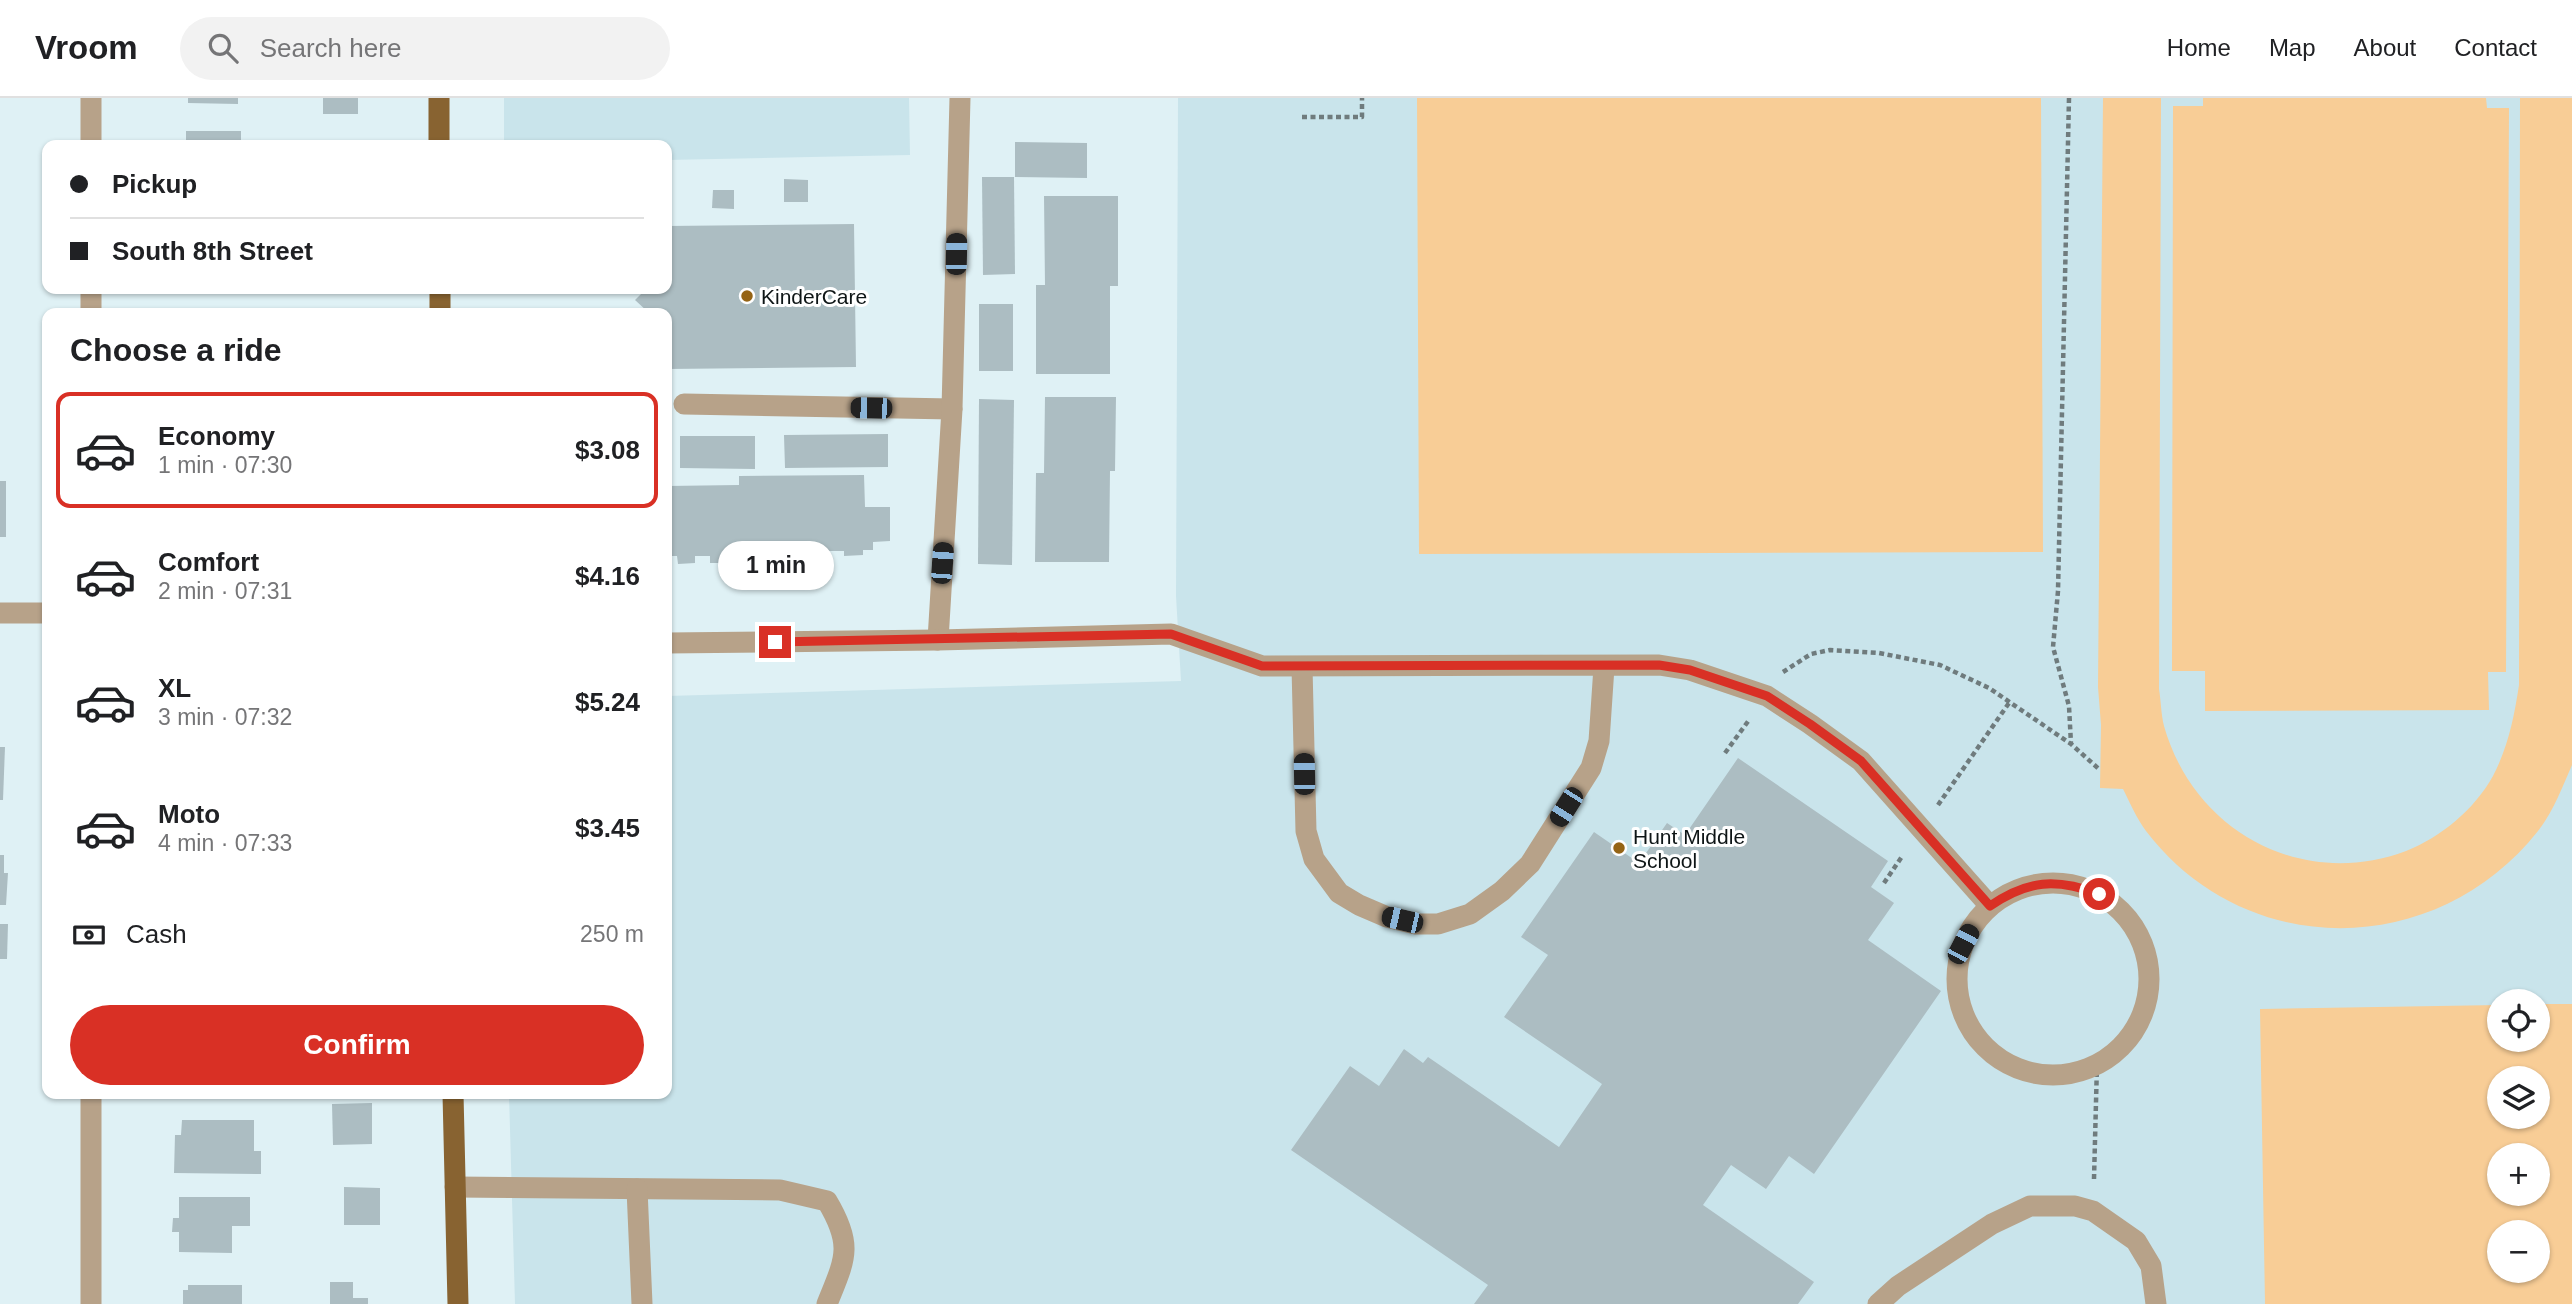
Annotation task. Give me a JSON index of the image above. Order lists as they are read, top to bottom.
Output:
{
  "places": ["KinderCare", "Hunt Middle School"],
  "page": {
    "header": "Vroom",
    "search": "Search here",
    "nav": [
      "Home",
      "Map",
      "About",
      "Contact"
    ],
    "banner": ["Pickup", "South 8th Street"],
    "heading": "Choose a ride",
    "list": [
      {
        "name": "Economy",
        "note": "1 min · 07:30",
        "value": "$3.08"
      },
      {
        "name": "Comfort",
        "note": "2 min · 07:31",
        "value": "$4.16"
      },
      {
        "name": "XL",
        "note": "3 min · 07:32",
        "value": "$5.24"
      },
      {
        "name": "Moto",
        "note": "4 min · 07:33",
        "value": "$3.45"
      }
    ],
    "bubble": "1 min",
    "pay": ["Cash", "250 m"],
    "map_buttons": ["+", "−"],
    "buttons": "Confirm"
  }
}
